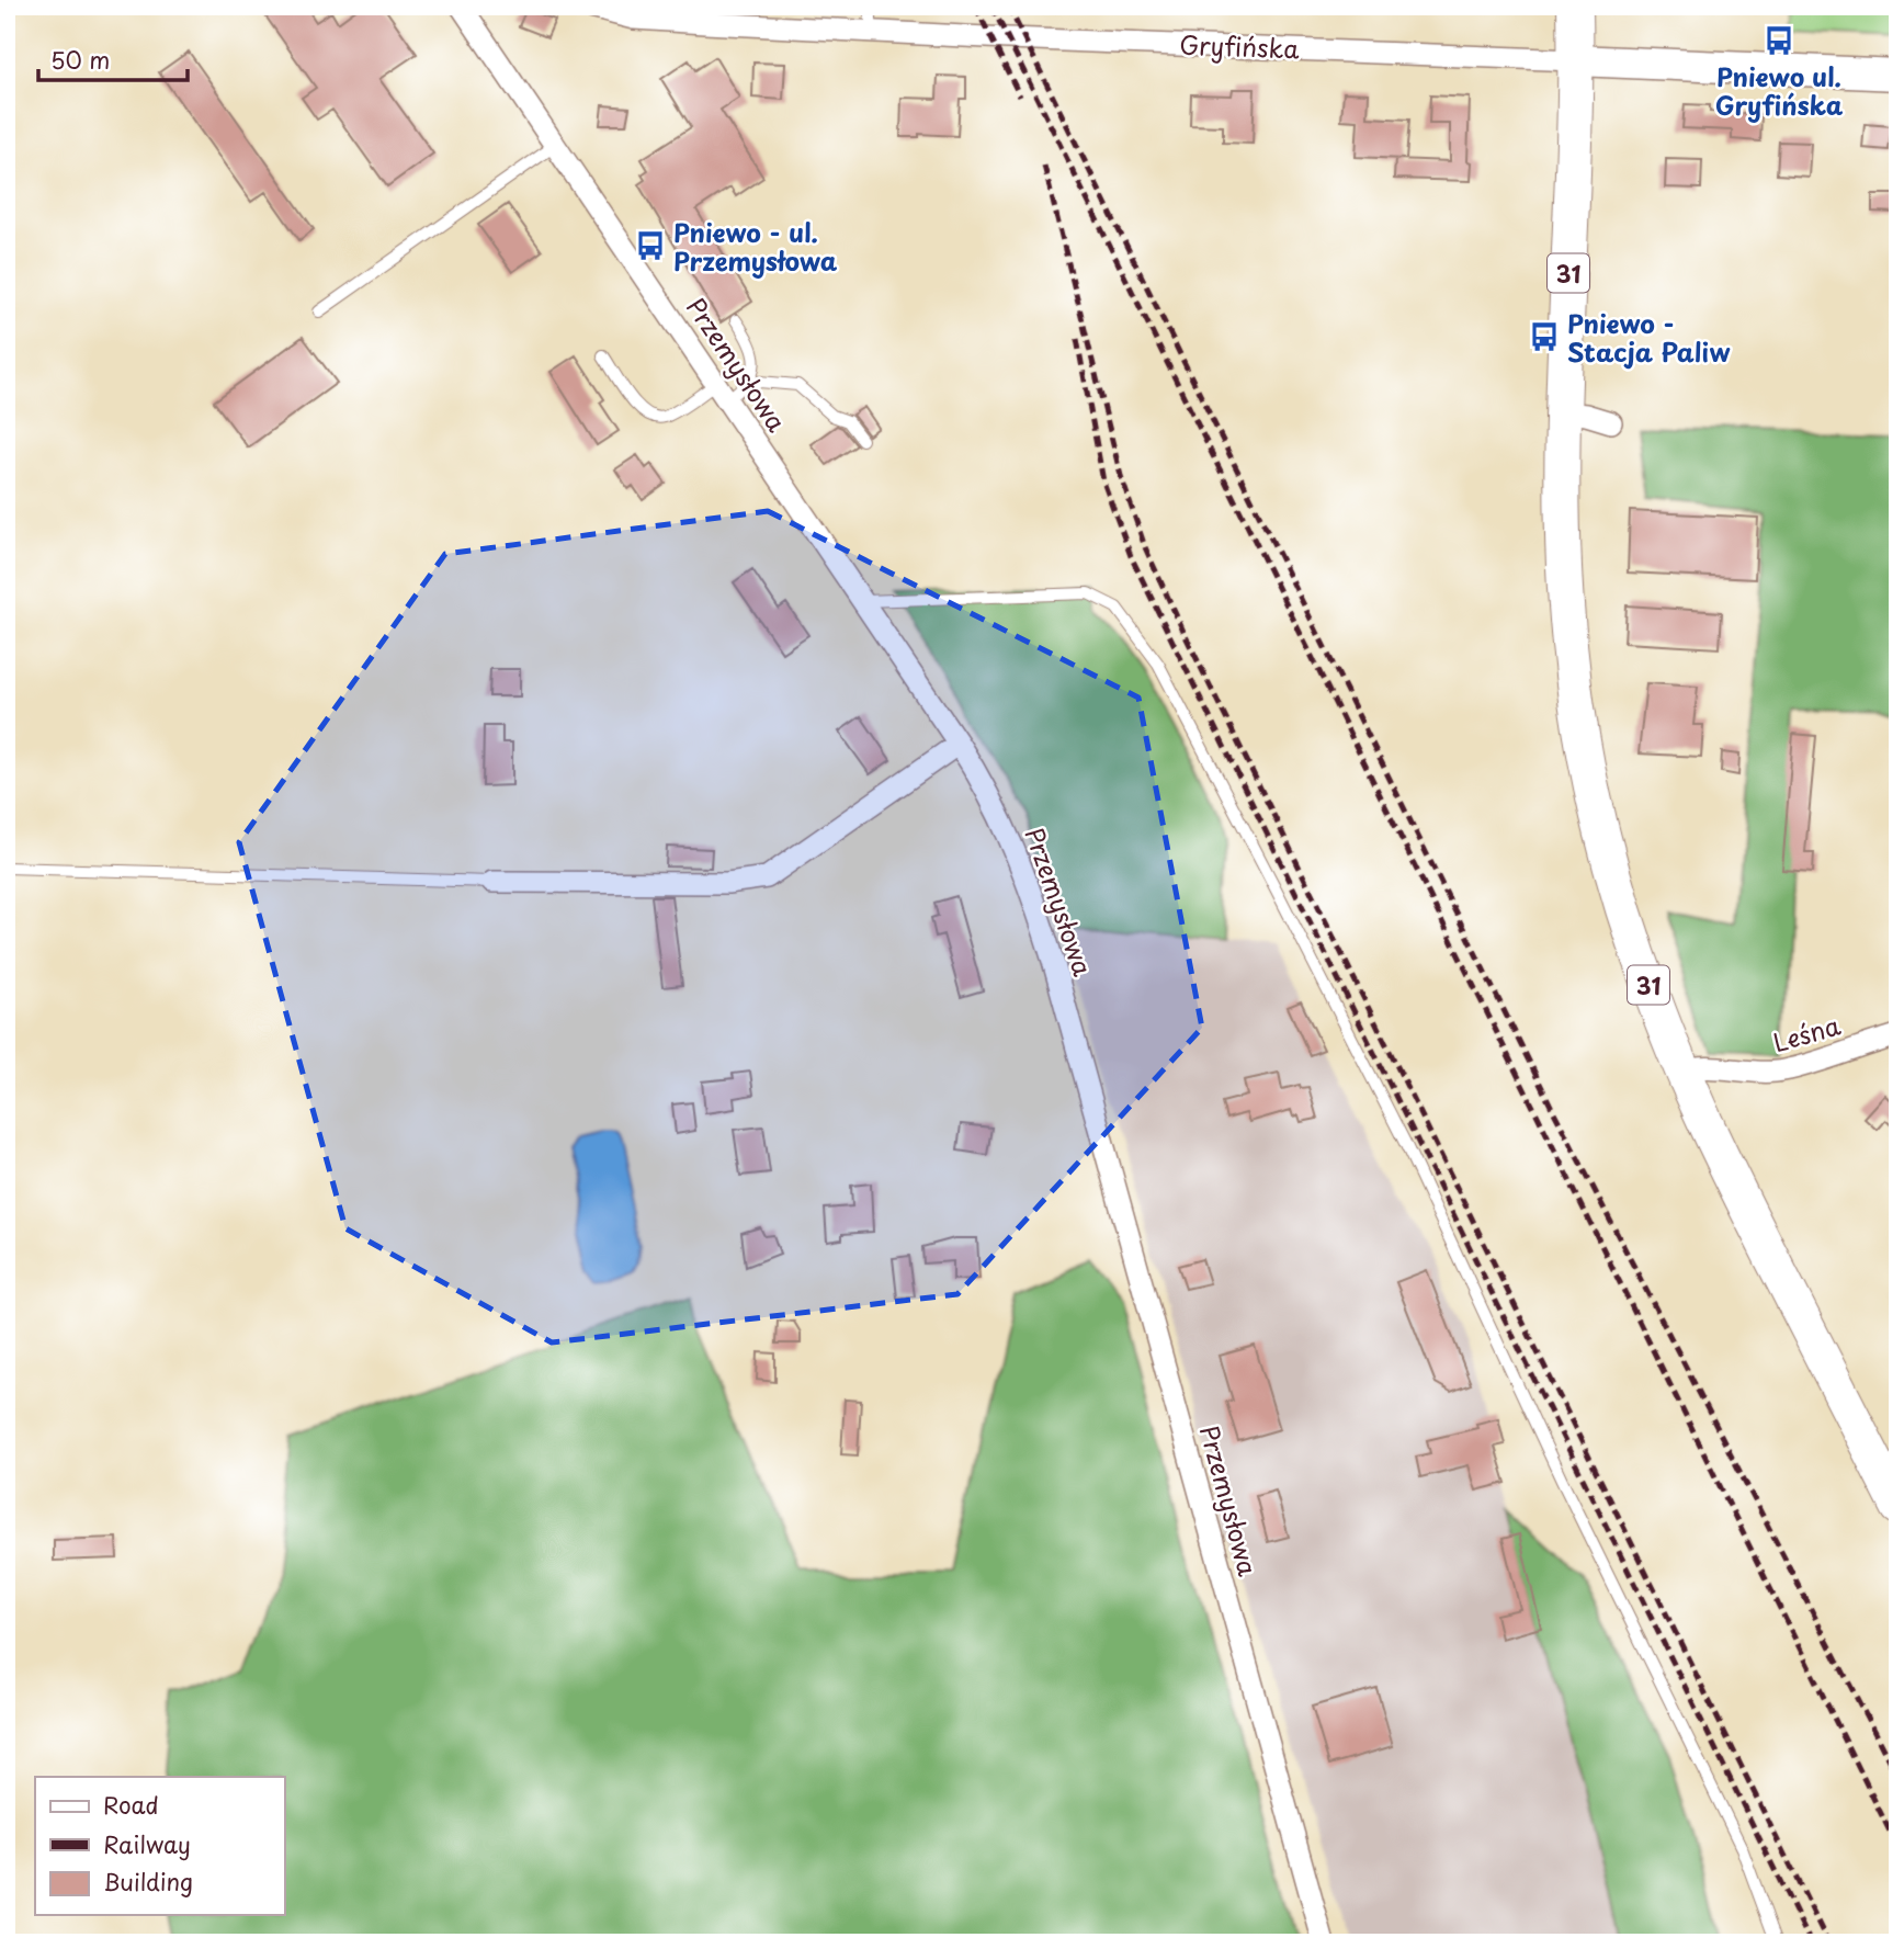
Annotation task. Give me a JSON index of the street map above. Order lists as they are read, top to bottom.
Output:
{
  "streets": {
    "main road": ["Gryfińska", "31"],
    "street": ["Przemysłowa", "Leśna"]
  },
  "crossings": [
    ["Gryfińska", "31"],
    ["31", "Leśna"]
  ],
  "places": {
    "bus stop": ["Pniewo ul. Gryfińska", "Pniewo - ul. Przemysłowa", "Pniewo - Stacja Paliw"]
  },
  "legend": ["Road", "Railway", "Building"],
  "scale_bar": "50 m"
}
